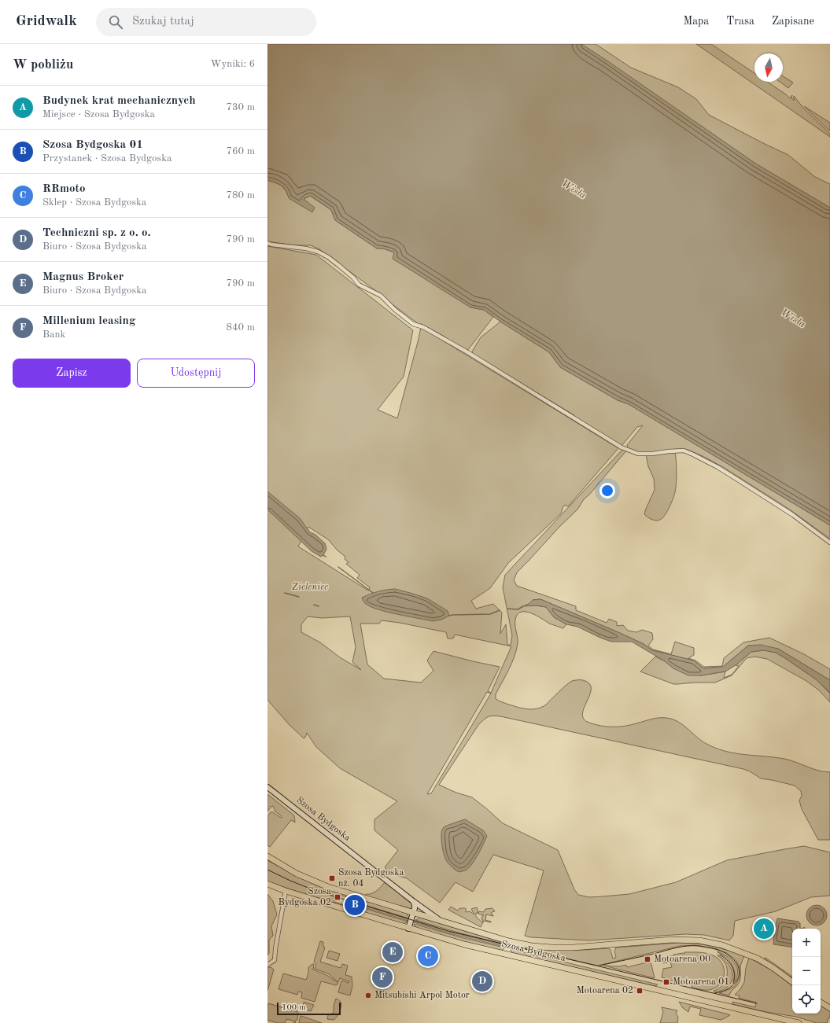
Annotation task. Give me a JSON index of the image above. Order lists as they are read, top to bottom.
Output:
{
  "streets": {
    "main road": ["Szosa Bydgoska"]
  },
  "water": ["Wisła"],
  "parks": ["Zieleniec"],
  "places": {
    "transit": [
      "Szosa Bydgoska nż. 04",
      "Szosa Bydgoska 02",
      "Motoarena 00",
      "Motoarena 01",
      "Motoarena 02"
    ],
    "other": ["Mitsubishi Arpol Motor"]
  },
  "scale_bar": "100 m",
  "north": "bottom",
  "page": {
    "header": "Gridwalk",
    "search": "Szukaj tutaj",
    "nav": ["Mapa", "Trasa", "Zapisane"],
    "heading": ["W pobliżu", "Wyniki: 6"],
    "list": [
      {
        "mark": "A",
        "name": "Budynek krat mechanicznych",
        "note": "Miejsce · Szosa Bydgoska",
        "value": "730 m"
      },
      {
        "mark": "B",
        "name": "Szosa Bydgoska 01",
        "note": "Przystanek · Szosa Bydgoska",
        "value": "760 m"
      },
      {
        "mark": "C",
        "name": "RRmoto",
        "note": "Sklep · Szosa Bydgoska",
        "value": "780 m"
      },
      {
        "mark": "D",
        "name": "Techniczni sp. z o. o.",
        "note": "Biuro · Szosa Bydgoska",
        "value": "790 m"
      },
      {
        "mark": "E",
        "name": "Magnus Broker",
        "note": "Biuro · Szosa Bydgoska",
        "value": "790 m"
      },
      {
        "mark": "F",
        "name": "Millenium leasing",
        "note": "Bank",
        "value": "840 m"
      }
    ],
    "buttons": ["Zapisz", "Udostępnij"],
    "pins": [
      "B",
      "A",
      "E",
      "C",
      "F",
      "D"
    ],
    "map_buttons": ["+", "−"],
    "scale": "100 m"
  }
}
